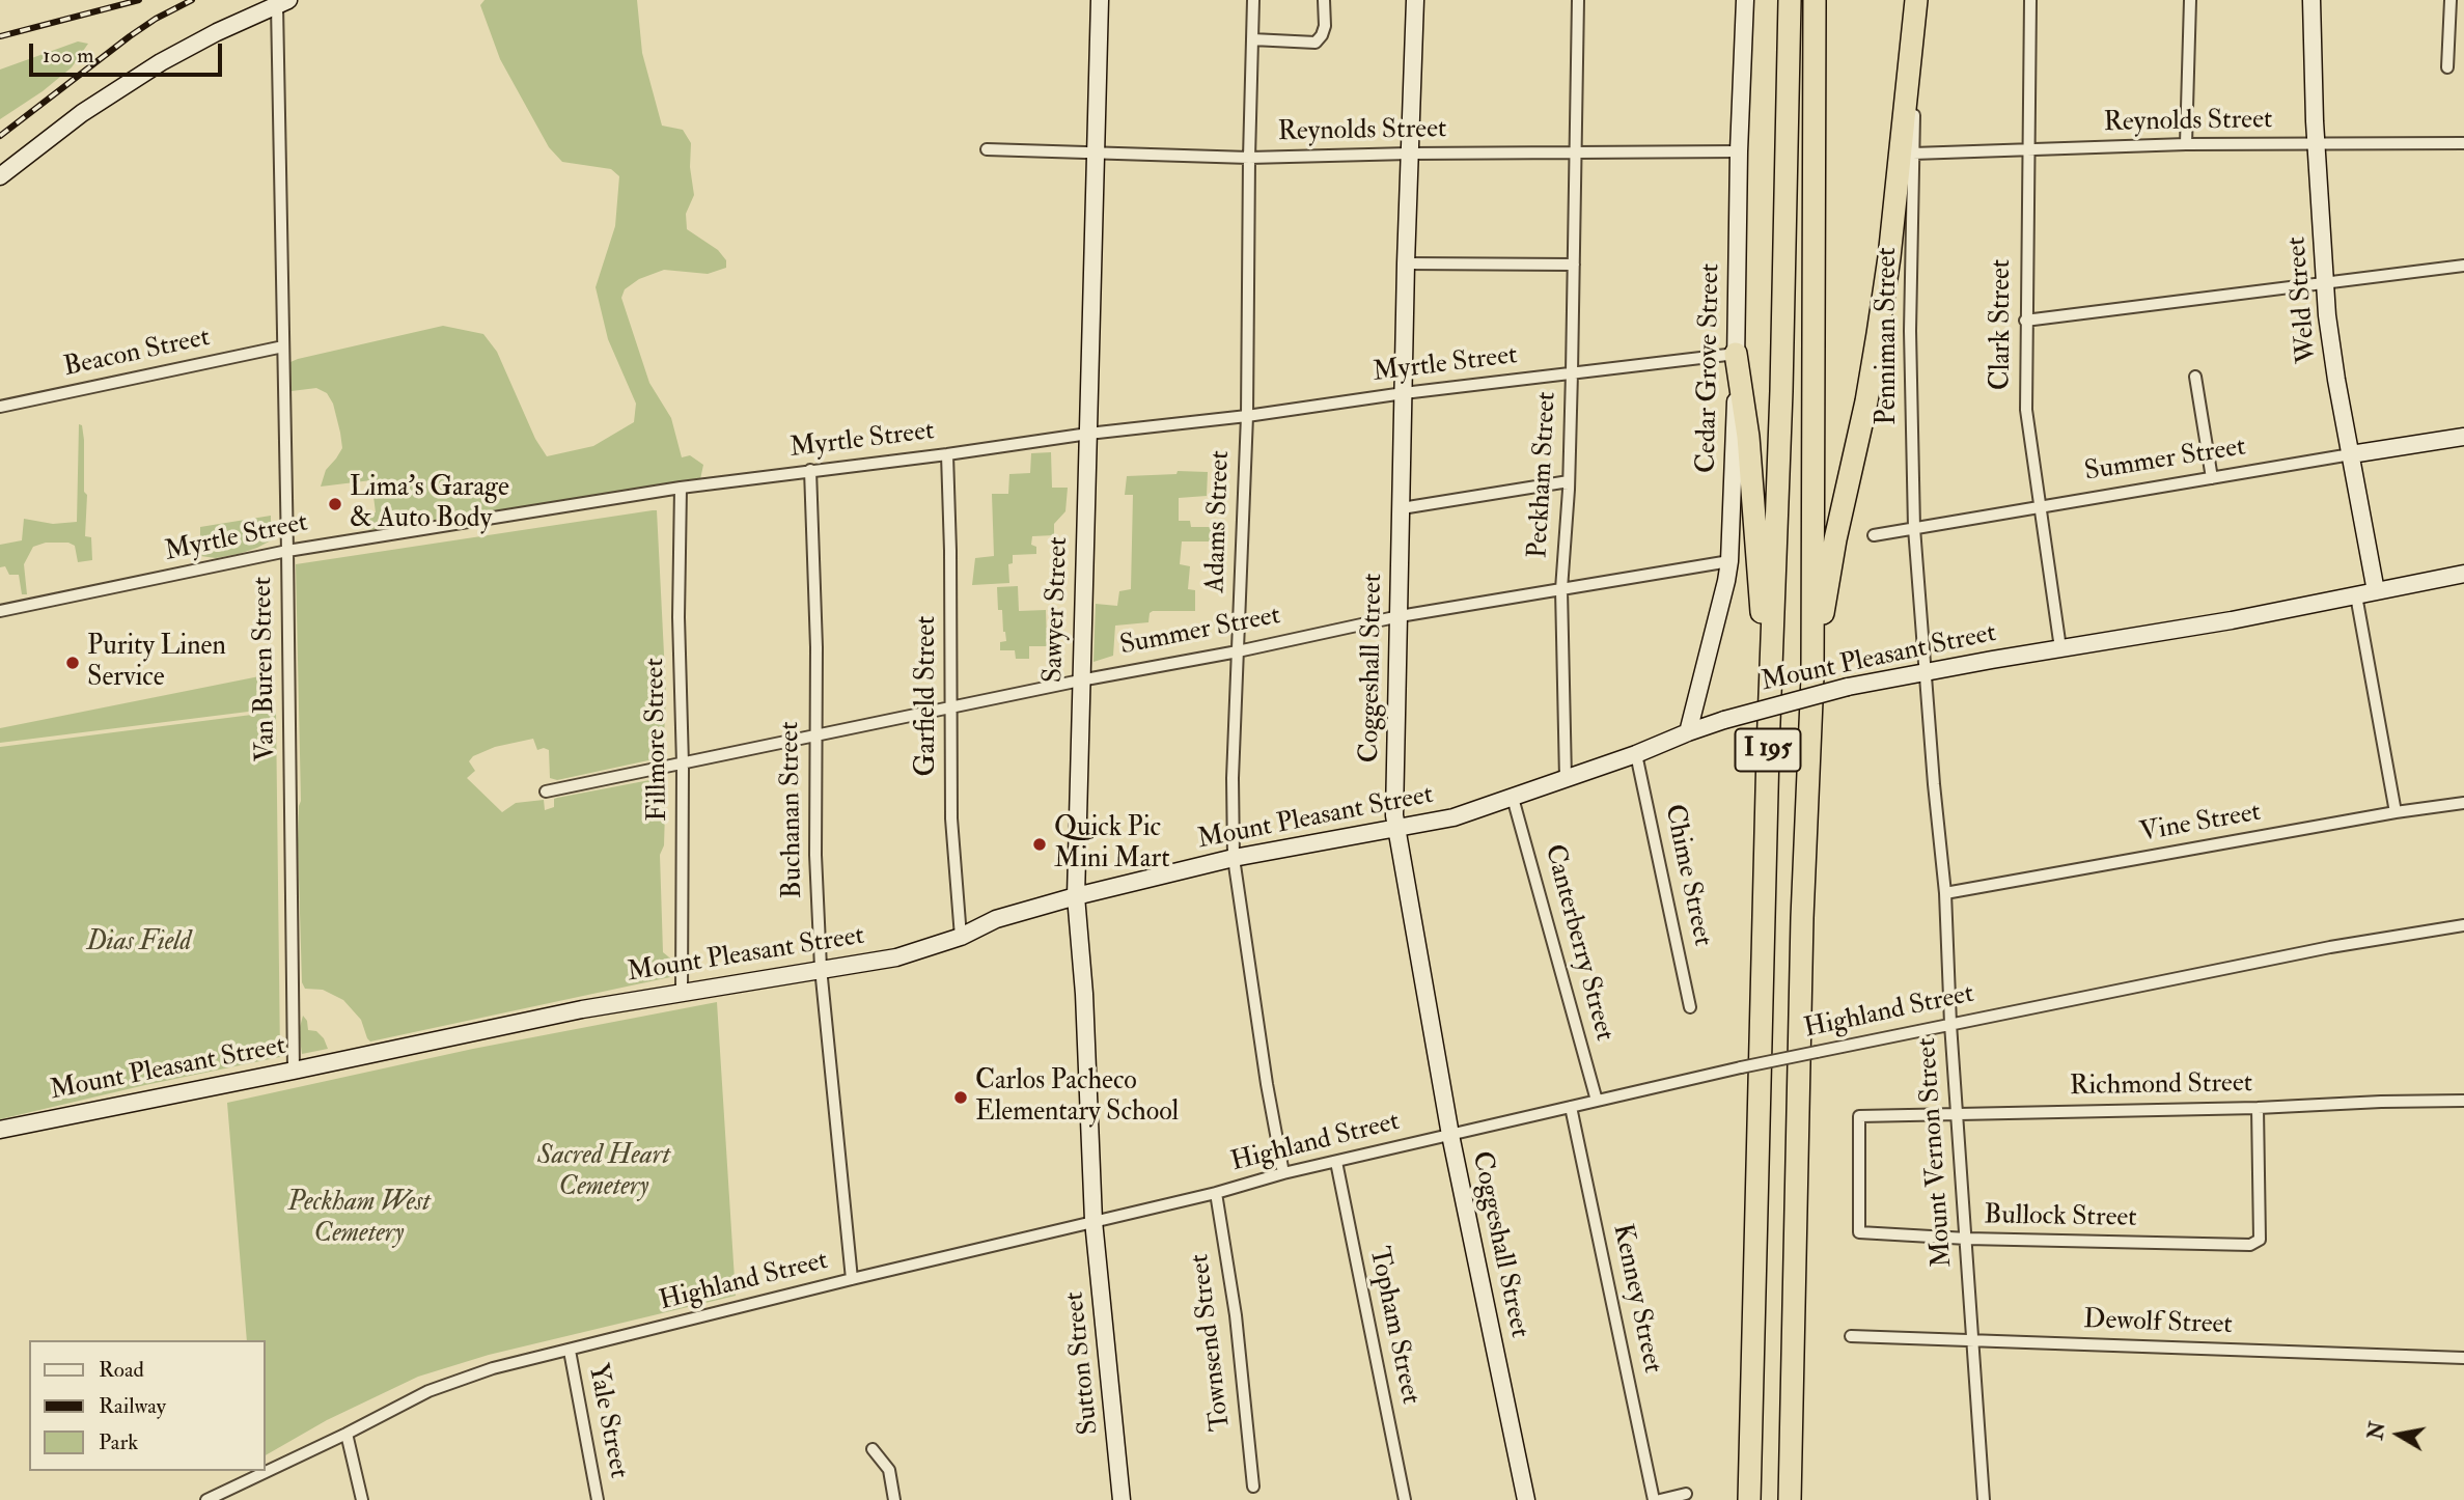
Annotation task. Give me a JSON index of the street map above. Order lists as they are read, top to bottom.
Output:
{
  "streets": {
    "highway": ["I 195"],
    "main road": [
      "Weld Street",
      "Cedar Grove Street",
      "Summer Street",
      "Sawyer Street",
      "Mount Pleasant Street",
      "Coggeshall Street",
      "Sutton Street"
    ],
    "street": [
      "Reynolds Street",
      "Clark Street",
      "Penniman Street",
      "Beacon Street",
      "Myrtle Street",
      "Peckham Street",
      "Adams Street",
      "Van Buren Street",
      "Garfield Street",
      "Fillmore Street",
      "Buchanan Street",
      "Vine Street",
      "Chime Street",
      "Canterberry Street",
      "Highland Street",
      "Richmond Street",
      "Mount Vernon Street",
      "Bullock Street",
      "Kenney Street",
      "Dewolf Street",
      "Topham Street",
      "Townsend Street",
      "Yale Street"
    ]
  },
  "crossings": [
    ["Reynolds Street", "Weld Street"],
    ["Reynolds Street", "Clark Street"],
    ["Reynolds Street", "Penniman Street"],
    ["Reynolds Street", "Cedar Grove Street"],
    ["Reynolds Street", "Peckham Street"],
    ["Reynolds Street", "Adams Street"],
    ["Reynolds Street", "Sawyer Street"],
    ["Reynolds Street", "Coggeshall Street"],
    ["Weld Street", "Summer Street"],
    ["Weld Street", "Mount Pleasant Street"],
    ["Clark Street", "Summer Street"],
    ["Clark Street", "Mount Pleasant Street"],
    ["Penniman Street", "Summer Street"],
    ["Penniman Street", "Mount Pleasant Street"],
    ["Penniman Street", "Mount Vernon Street"],
    ["Beacon Street", "Van Buren Street"],
    ["Myrtle Street", "Cedar Grove Street"],
    ["Myrtle Street", "Peckham Street"],
    ["Myrtle Street", "Adams Street"],
    ["Myrtle Street", "Sawyer Street"],
    ["Myrtle Street", "Coggeshall Street"],
    ["Myrtle Street", "Van Buren Street"],
    ["Myrtle Street", "Garfield Street"],
    ["Myrtle Street", "Fillmore Street"],
    ["Myrtle Street", "Buchanan Street"],
    ["Cedar Grove Street", "Summer Street"],
    ["Cedar Grove Street", "Mount Pleasant Street"],
    ["Summer Street", "Peckham Street"],
    ["Summer Street", "Adams Street"],
    ["Summer Street", "Sawyer Street"],
    ["Summer Street", "Coggeshall Street"],
    ["Summer Street", "Garfield Street"],
    ["Summer Street", "Fillmore Street"],
    ["Summer Street", "Buchanan Street"],
    ["Peckham Street", "Mount Pleasant Street"],
    ["Adams Street", "Mount Pleasant Street"],
    ["Adams Street", "Highland Street"],
    ["Sawyer Street", "Mount Pleasant Street"],
    ["Sawyer Street", "Highland Street"],
    ["Sawyer Street", "Sutton Street"],
    ["Mount Pleasant Street", "Coggeshall Street"],
    ["Mount Pleasant Street", "Van Buren Street"],
    ["Mount Pleasant Street", "Garfield Street"],
    ["Mount Pleasant Street", "Fillmore Street"],
    ["Mount Pleasant Street", "Buchanan Street"],
    ["Mount Pleasant Street", "Chime Street"],
    ["Mount Pleasant Street", "Canterberry Street"],
    ["Mount Pleasant Street", "Mount Vernon Street"],
    ["Coggeshall Street", "Highland Street"],
    ["Buchanan Street", "Highland Street"],
    ["Vine Street", "Mount Vernon Street"],
    ["Canterberry Street", "Highland Street"],
    ["Highland Street", "Mount Vernon Street"],
    ["Highland Street", "Kenney Street"],
    ["Highland Street", "Topham Street"],
    ["Highland Street", "Townsend Street"],
    ["Highland Street", "Sutton Street"],
    ["Highland Street", "Yale Street"],
    ["Richmond Street", "Mount Vernon Street"],
    ["Richmond Street", "Bullock Street"],
    ["Mount Vernon Street", "Bullock Street"],
    ["Mount Vernon Street", "Dewolf Street"]
  ],
  "parks": ["Dias Field", "Sacred Heart Cemetery", "Peckham West Cemetery"],
  "places": [
    "Lima's Garage & Auto Body",
    "Purity Linen Service",
    "Quick Pic Mini Mart",
    "Carlos Pacheco Elementary School"
  ],
  "legend": ["Road", "Railway", "Park"],
  "scale_bar": "100 m",
  "north": "left"
}
